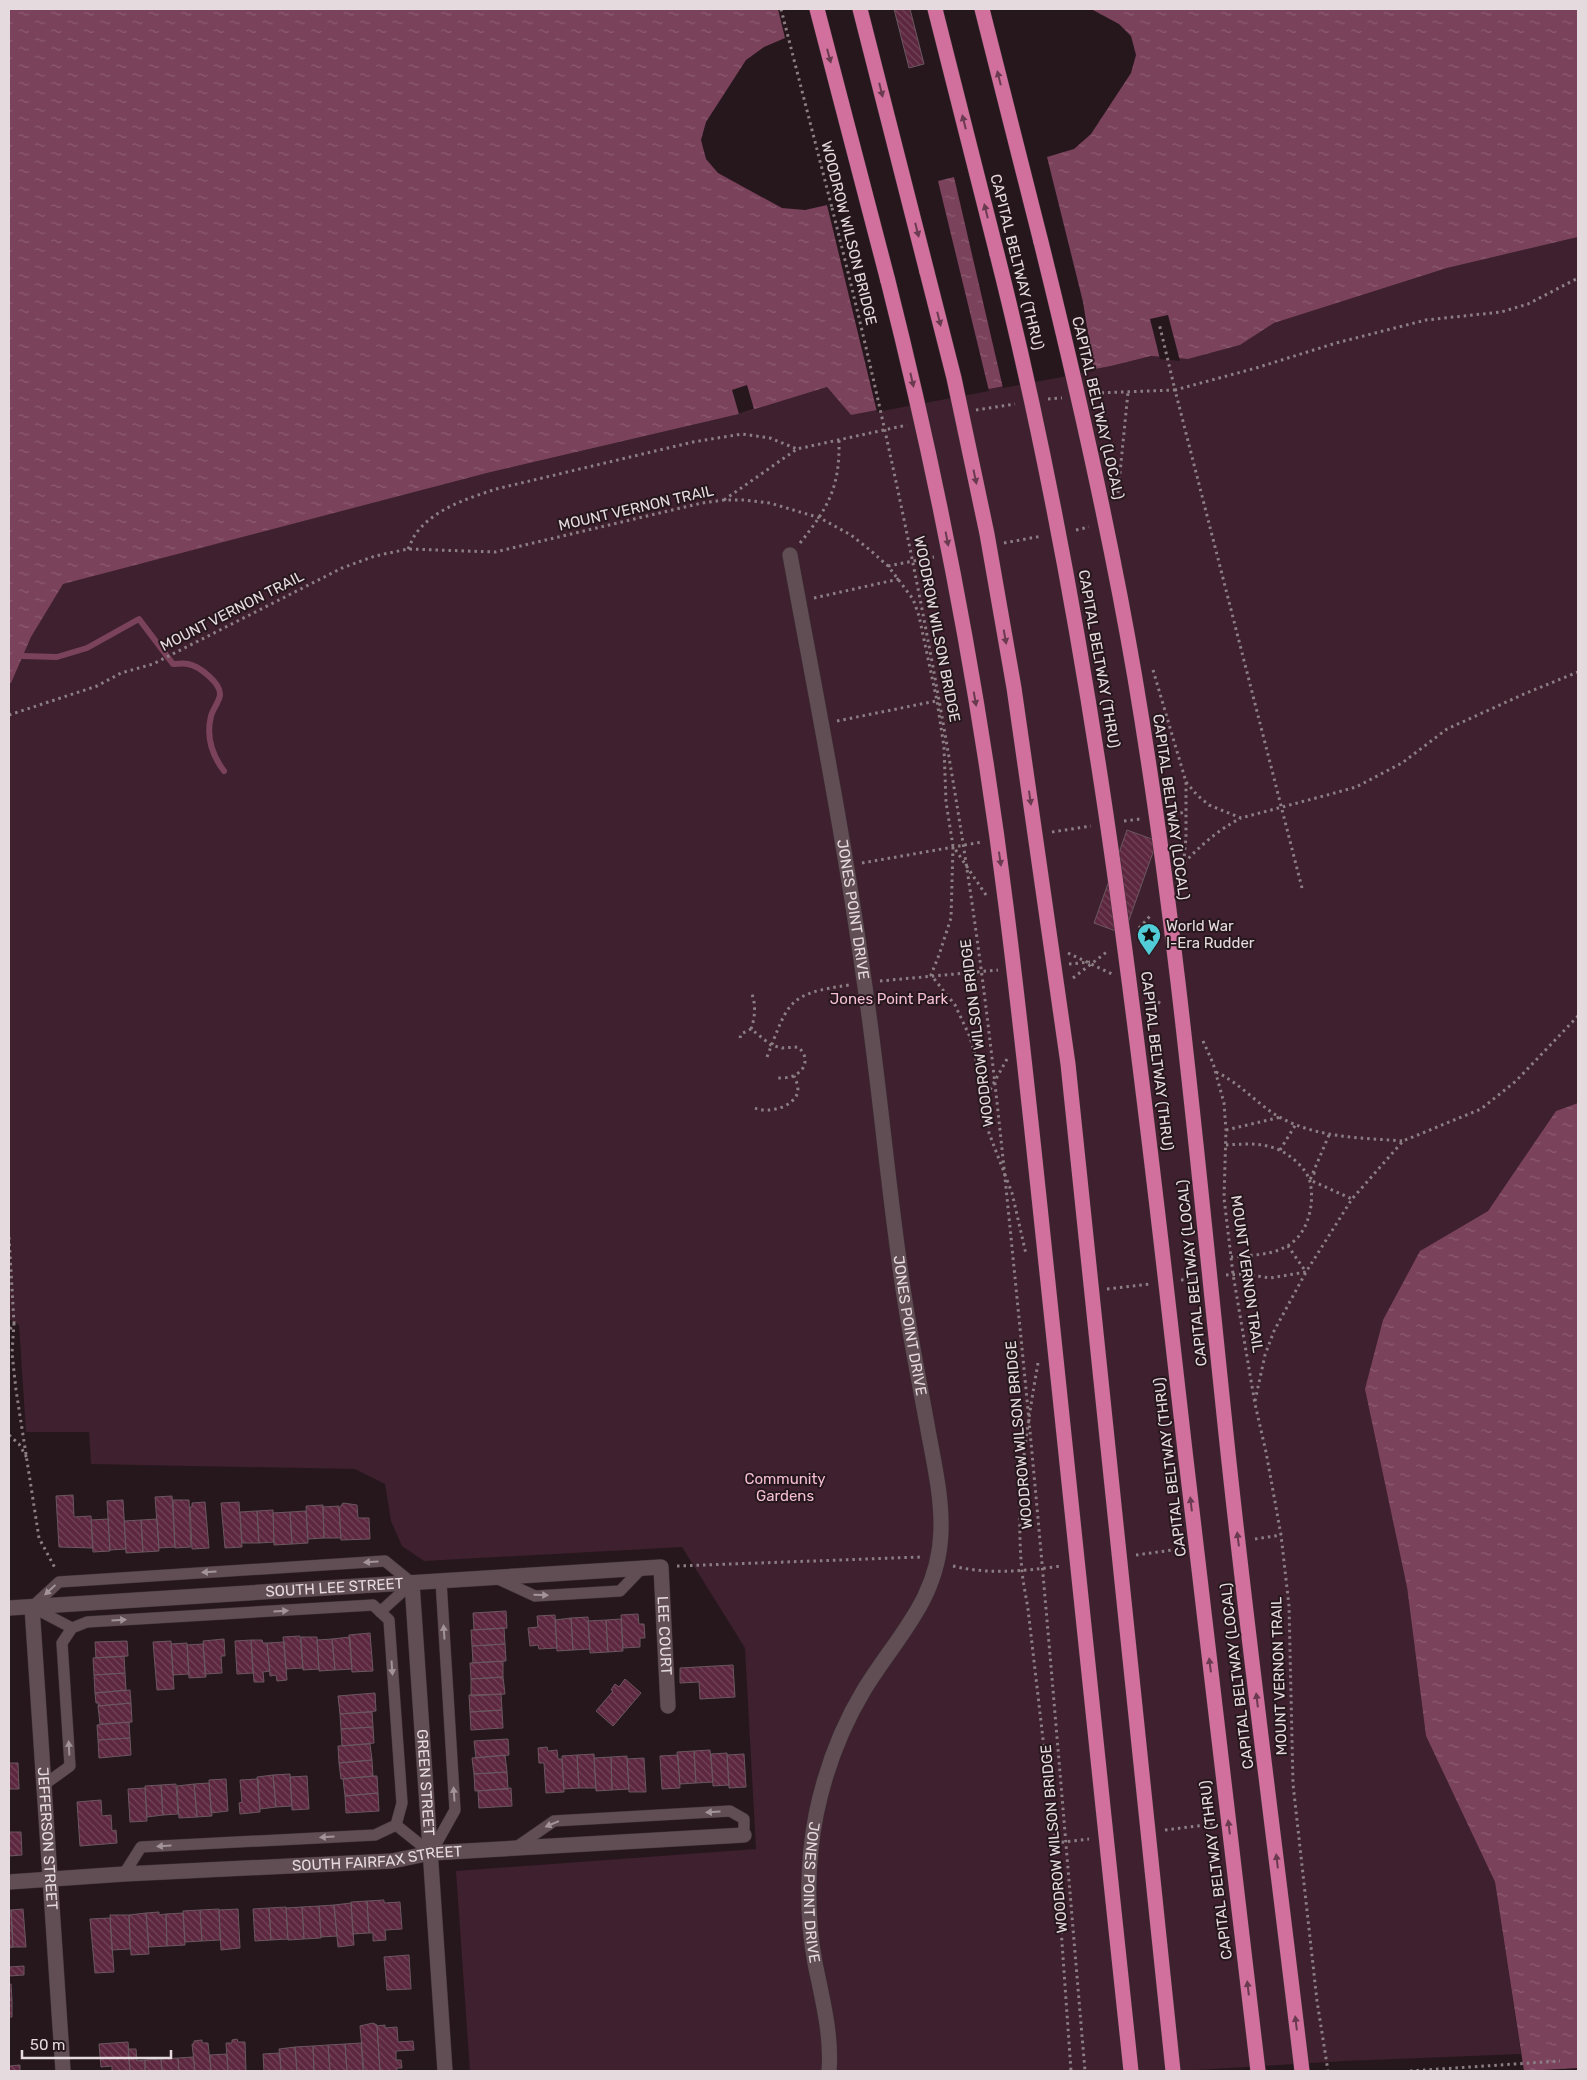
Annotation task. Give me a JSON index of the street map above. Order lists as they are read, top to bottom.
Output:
{
  "streets": {
    "highway": ["CAPITAL BELTWAY (THRU)", "CAPITAL BELTWAY (LOCAL)"],
    "street": [
      "JONES POINT DRIVE",
      "SOUTH LEE STREET",
      "LEE COURT",
      "GREEN STREET",
      "JEFFERSON STREET",
      "SOUTH FAIRFAX STREET"
    ],
    "path": ["WOODROW WILSON BRIDGE", "MOUNT VERNON TRAIL"]
  },
  "crossings": [
    ["SOUTH LEE STREET", "LEE COURT"],
    ["SOUTH LEE STREET", "GREEN STREET"],
    ["SOUTH LEE STREET", "JEFFERSON STREET"],
    ["GREEN STREET", "SOUTH FAIRFAX STREET"],
    ["JEFFERSON STREET", "SOUTH FAIRFAX STREET"]
  ],
  "parks": ["Jones Point Park", "Community Gardens"],
  "places": {
    "place": ["World War I-Era Rudder"]
  },
  "scale_bar": "50 m"
}
